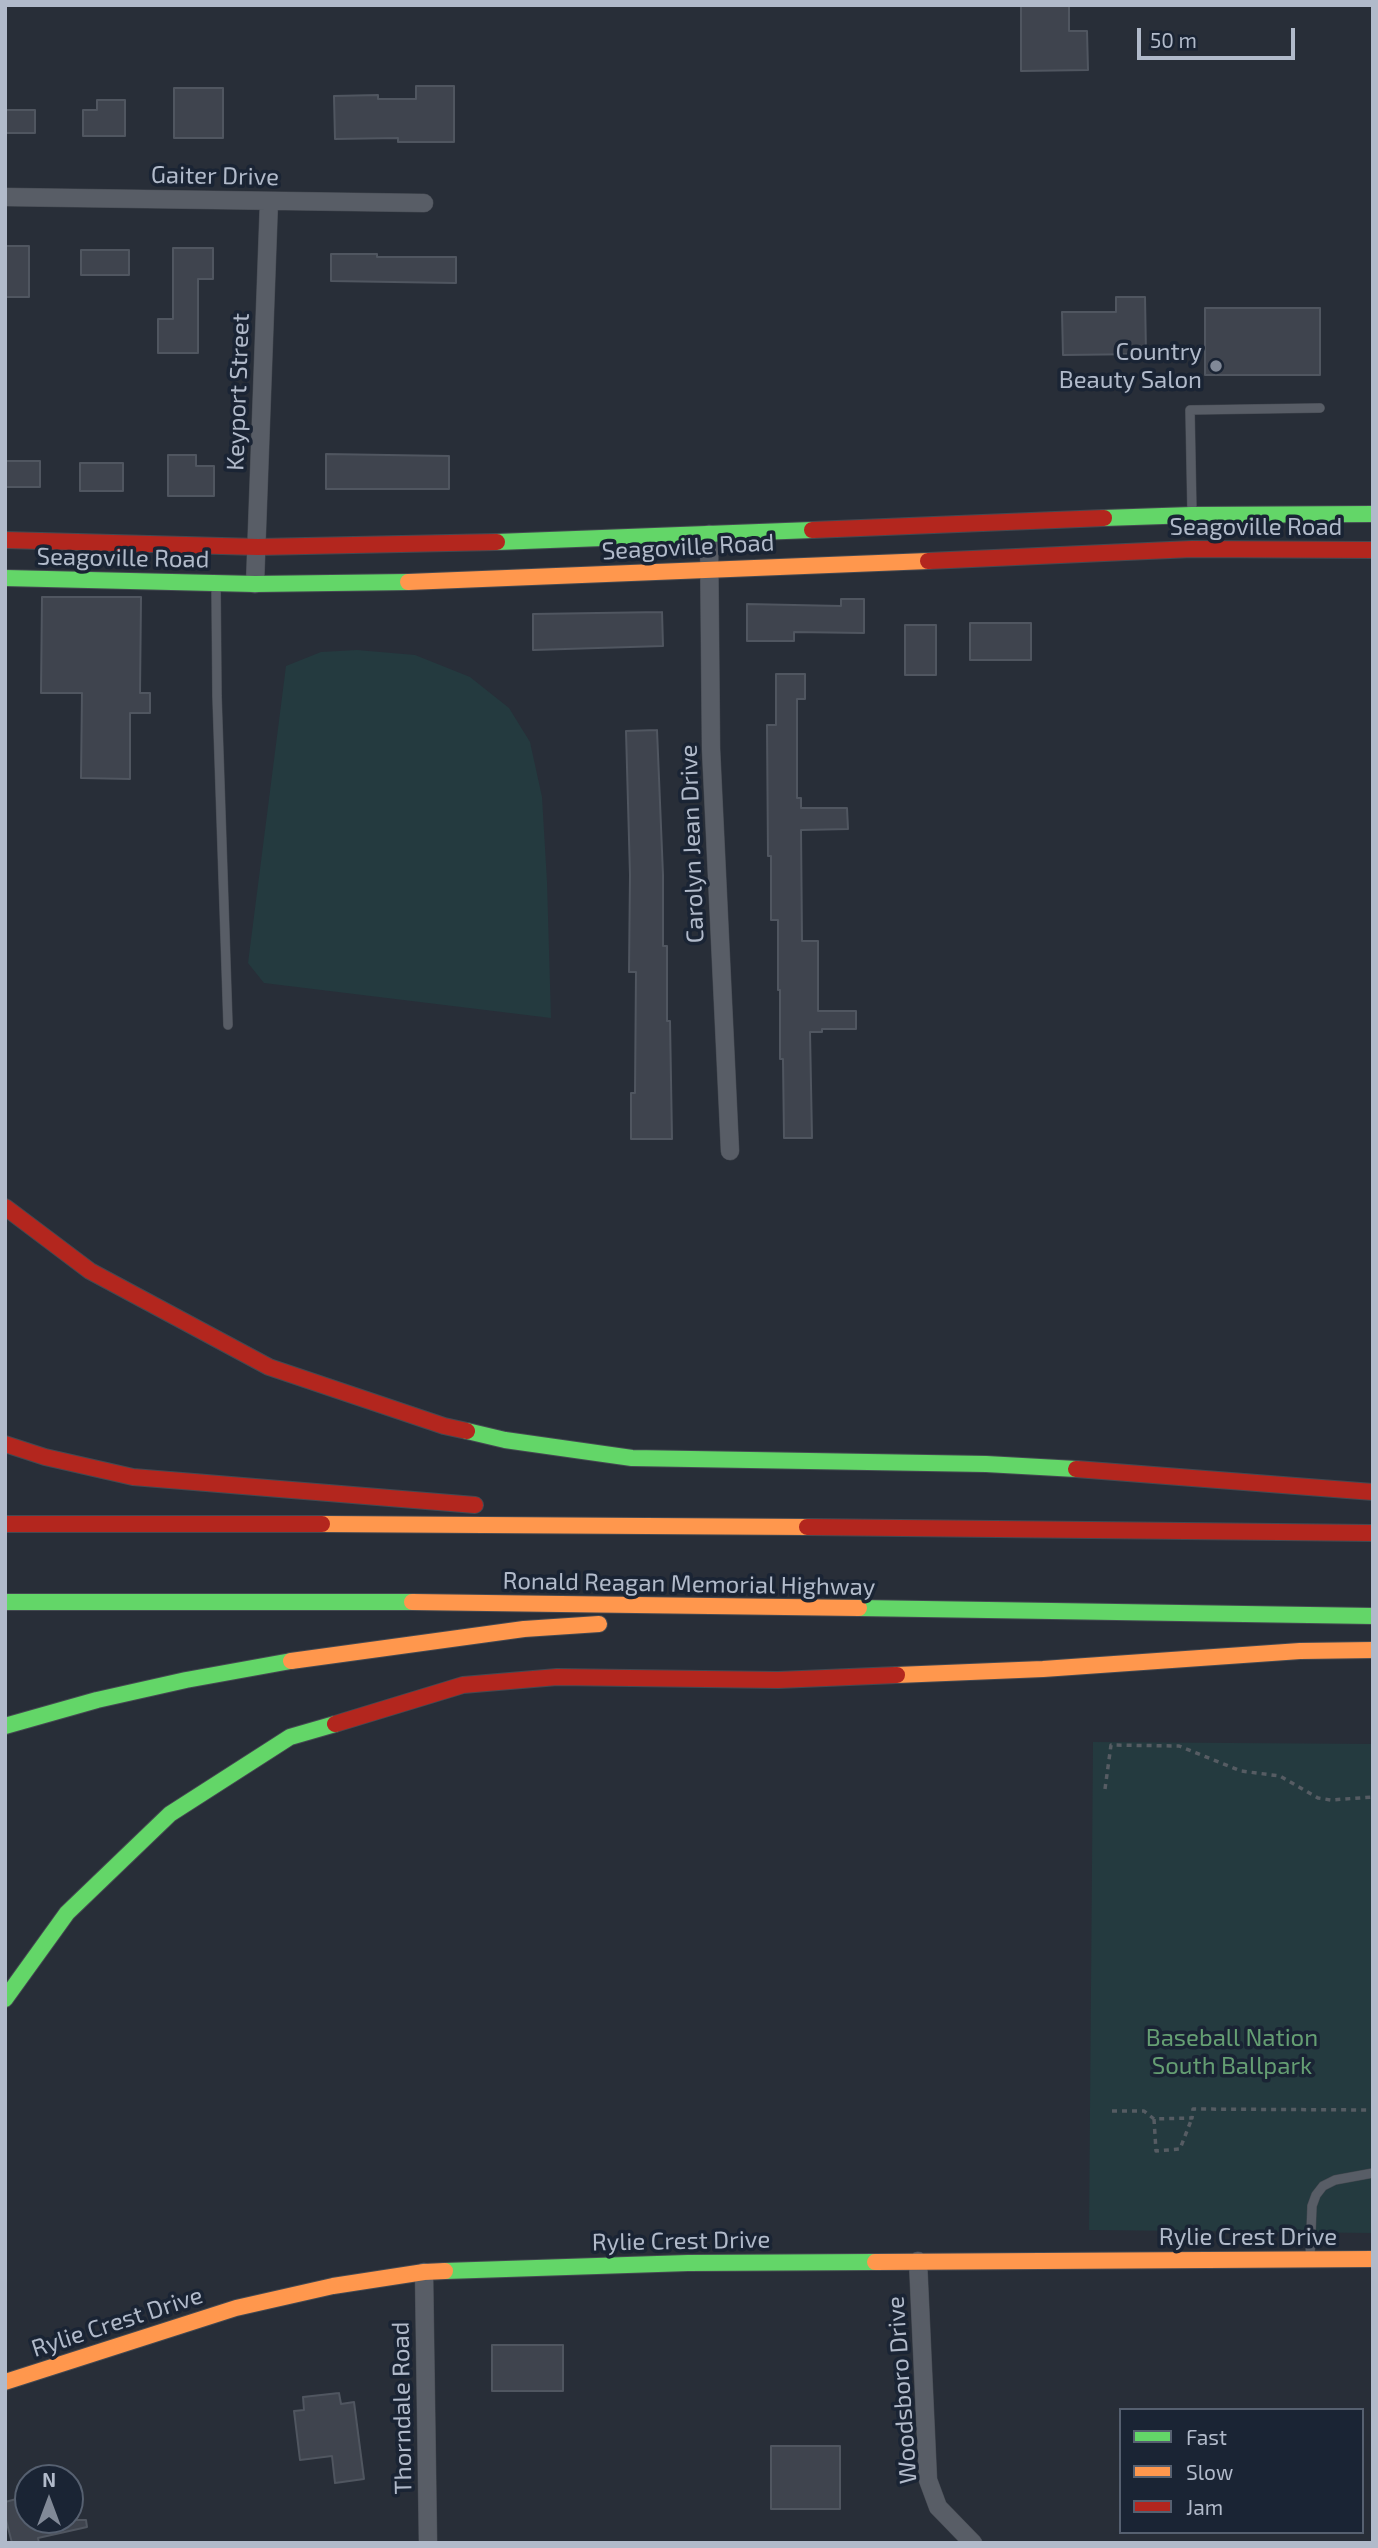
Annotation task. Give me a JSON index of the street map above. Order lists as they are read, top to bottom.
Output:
{
  "streets": {
    "main road": ["Seagoville Road", "Ronald Reagan Memorial Highway", "Rylie Crest Drive"],
    "street": [
      "Gaiter Drive",
      "Keyport Street",
      "Carolyn Jean Drive",
      "Woodsboro Drive",
      "Thorndale Road"
    ]
  },
  "crossings": [
    ["Gaiter Drive", "Keyport Street"],
    ["Keyport Street", "Seagoville Road"],
    ["Seagoville Road", "Carolyn Jean Drive"],
    ["Rylie Crest Drive", "Woodsboro Drive"],
    ["Rylie Crest Drive", "Thorndale Road"]
  ],
  "parks": ["Baseball Nation South Ballpark"],
  "places": ["Country Beauty Salon"],
  "legend": ["Fast", "Slow", "Jam"],
  "scale_bar": "50 m",
  "north": "top"
}
